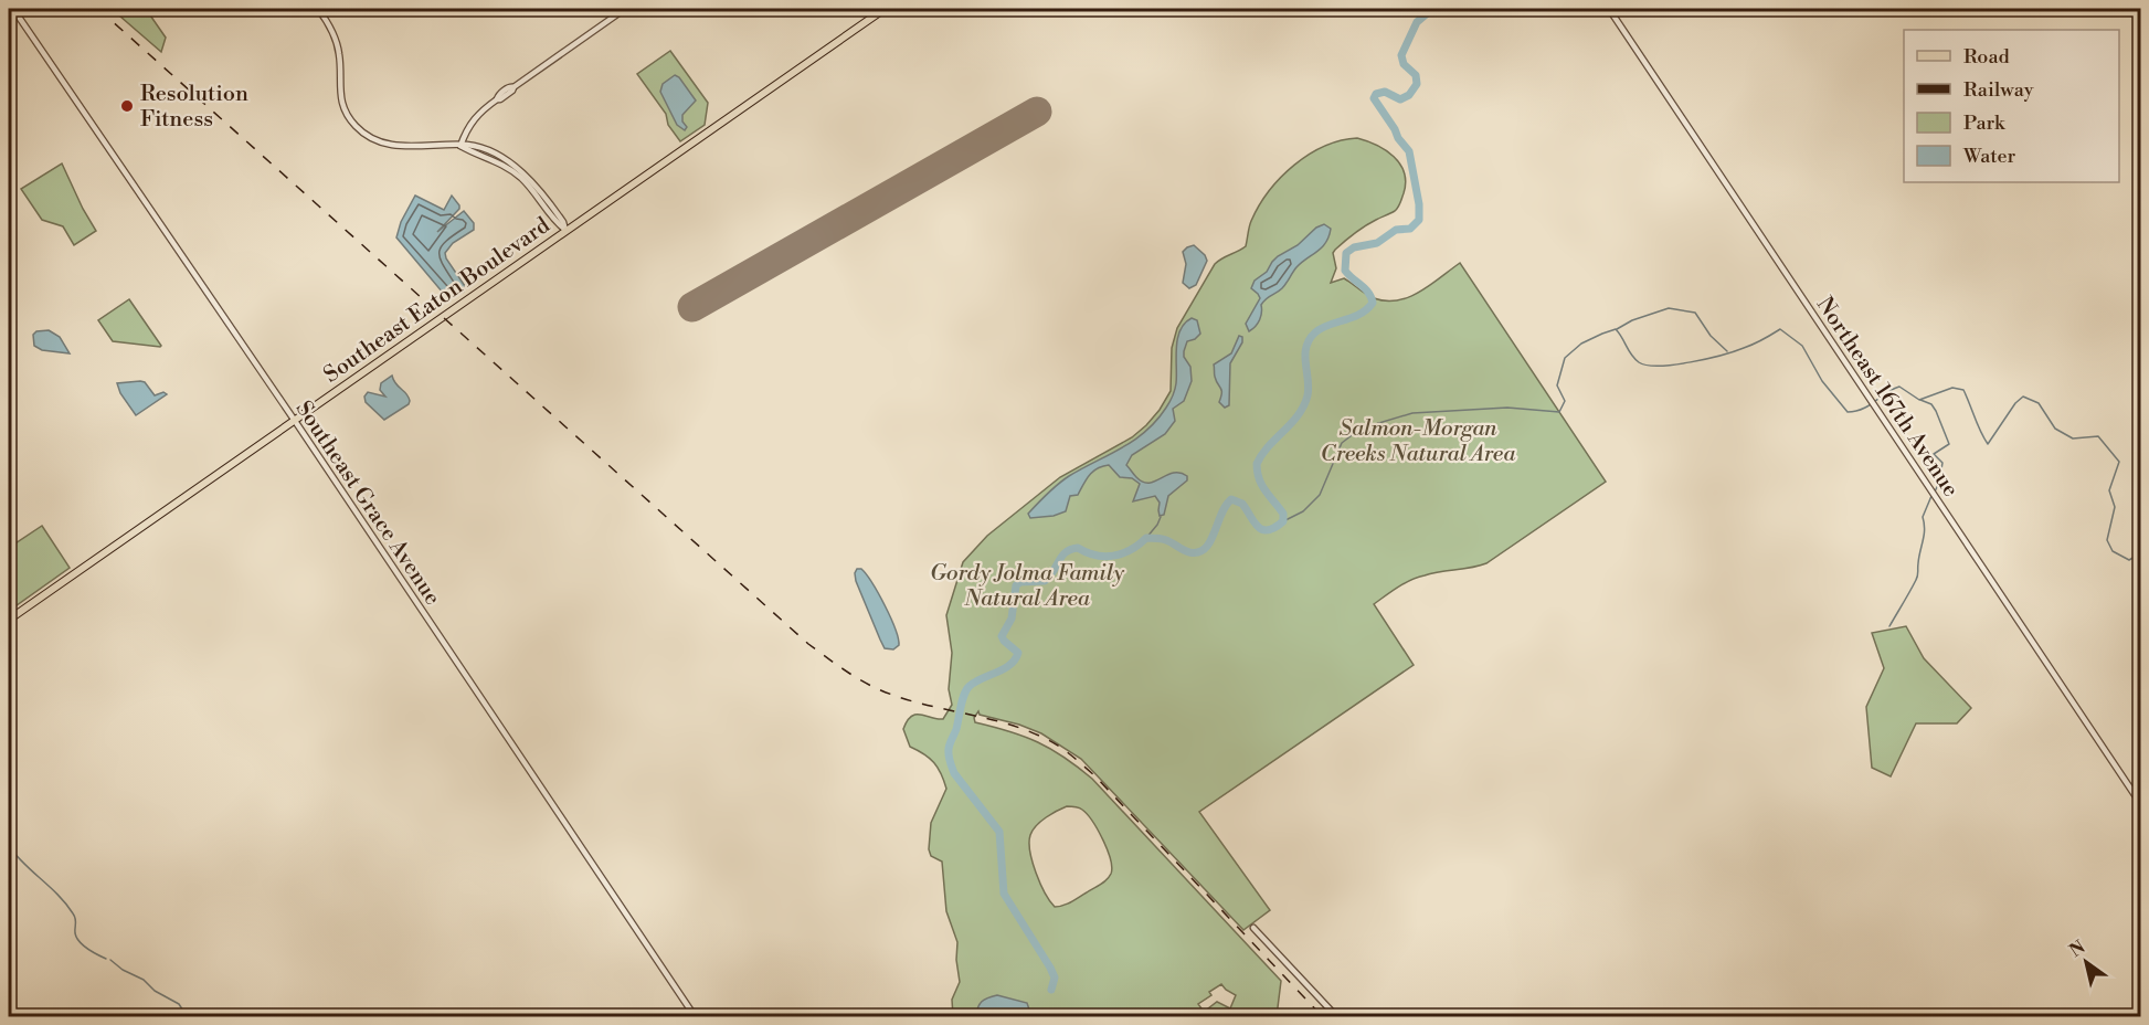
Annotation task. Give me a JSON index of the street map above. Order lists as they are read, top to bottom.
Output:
{
  "streets": {
    "main road": ["Southeast Eaton Boulevard"],
    "street": ["Northeast 167th Avenue", "Southeast Grace Avenue"]
  },
  "crossings": [
    ["Southeast Eaton Boulevard", "Southeast Grace Avenue"]
  ],
  "parks": ["Salmon-Morgan Creeks Natural Area", "Gordy Jolma Family Natural Area"],
  "places": ["Resolution Fitness"],
  "legend": [
    "Road",
    "Railway",
    "Park",
    "Water"
  ],
  "north": "top left"
}
